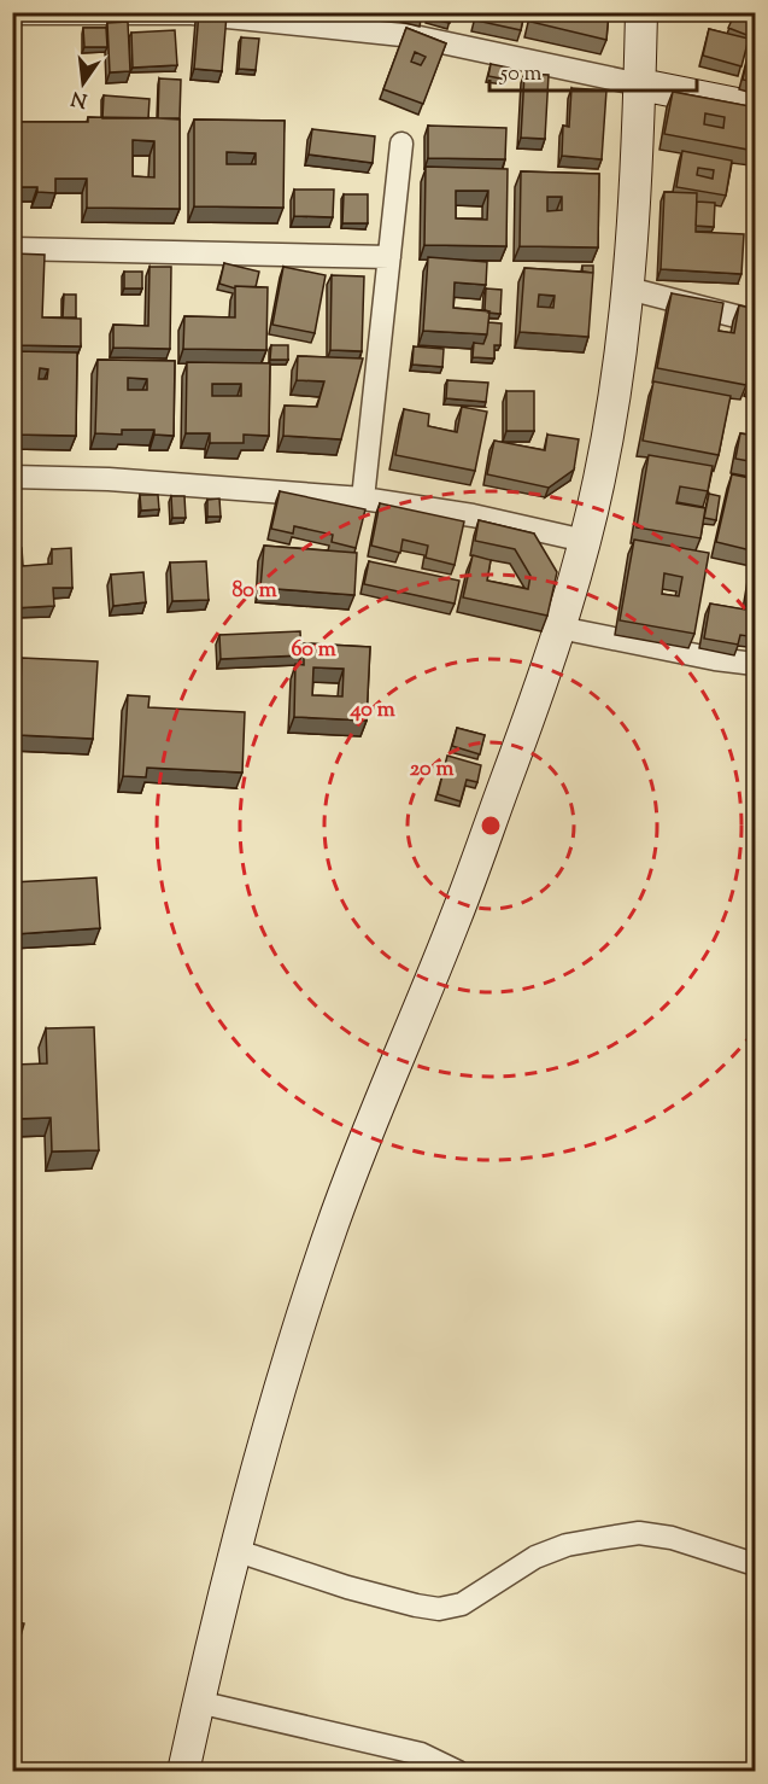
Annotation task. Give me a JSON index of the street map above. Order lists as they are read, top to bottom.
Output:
{
  "scale_bar": "50 m",
  "north": "bottom",
  "rings": [
    "80 m",
    "60 m",
    "40 m",
    "20 m"
  ]
}
